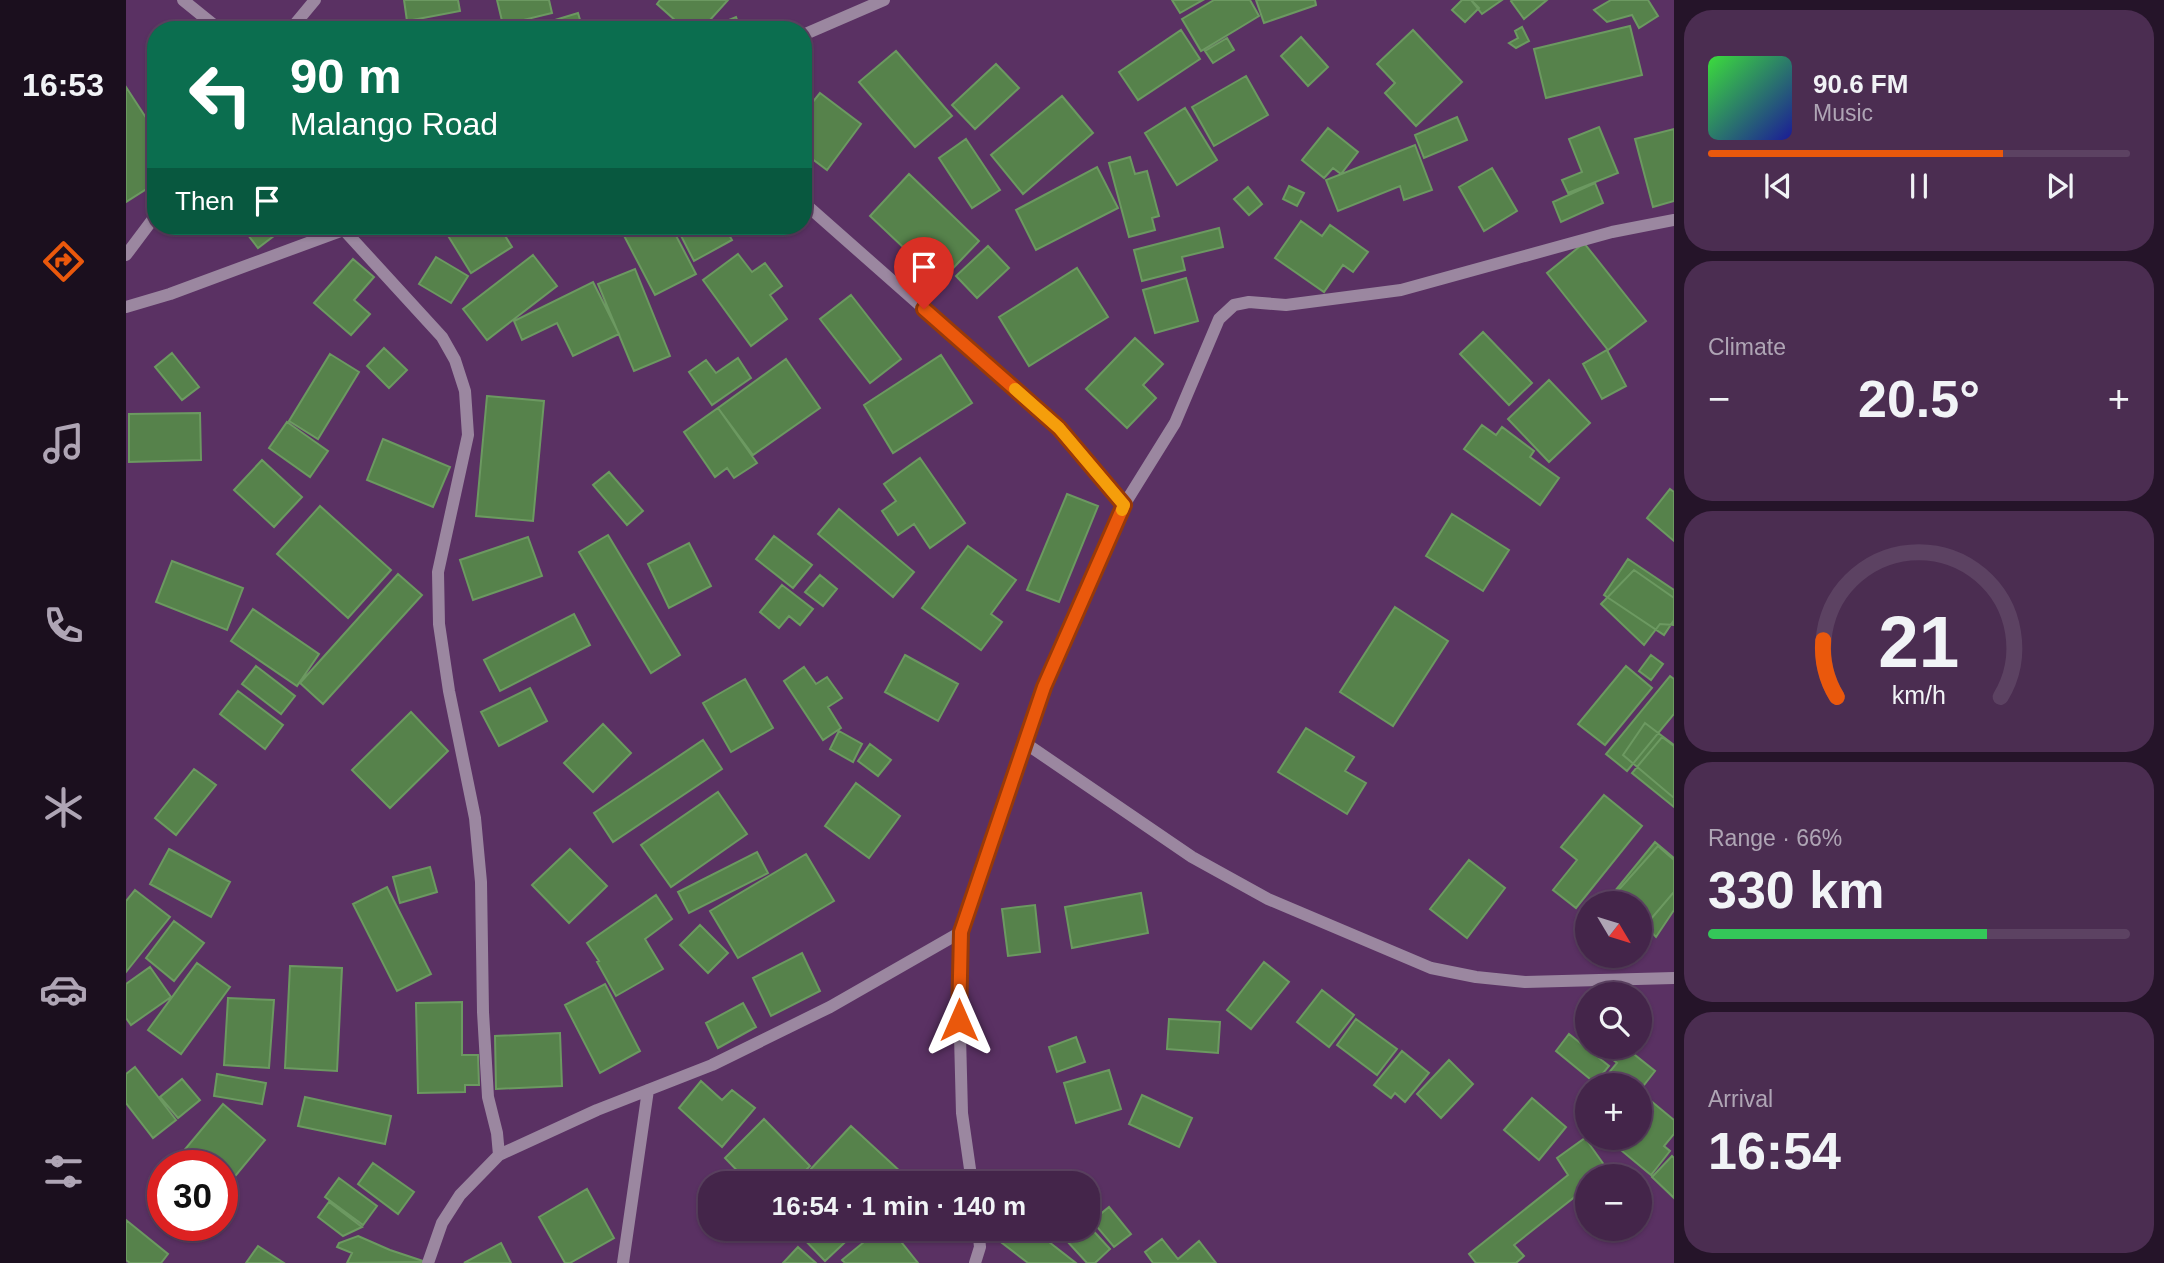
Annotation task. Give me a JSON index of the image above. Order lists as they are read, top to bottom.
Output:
{
  "north": "bottom right",
  "page": {
    "tabs": "16:53",
    "turn": ["90 m", "Malango Road"],
    "song": ["90.6 FM", "Music"],
    "then": "Then",
    "tile": [
      "Climate",
      ["Range · 66%", "330 km"],
      ["Arrival", "16:54"]
    ],
    "heat": ["−", "20.5°", "+"],
    "map_buttons": ["+", "−"],
    "limit": "30",
    "trip": "16:54 · 1 min · 140 m",
    "gauge": ["21", "km/h"]
  }
}
